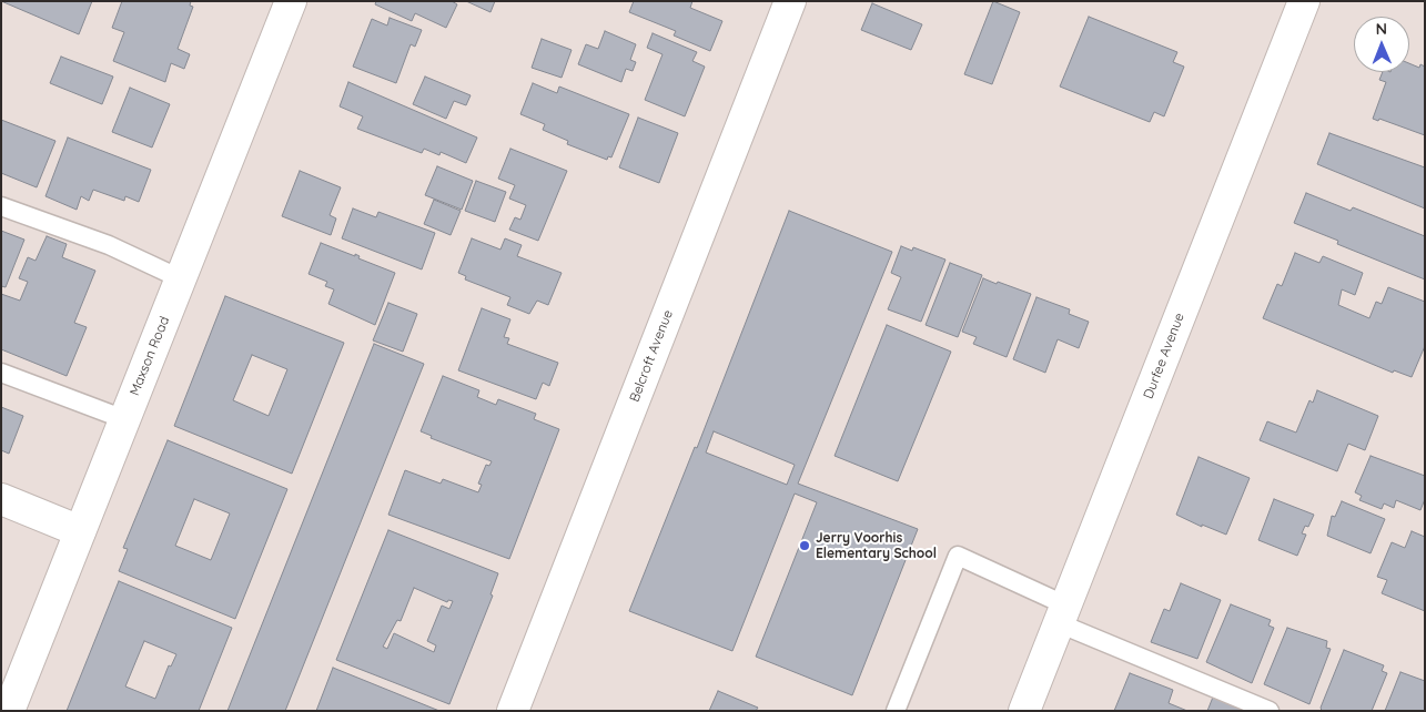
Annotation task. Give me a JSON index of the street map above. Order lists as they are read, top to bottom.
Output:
{
  "streets": {
    "street": ["Maxson Road", "Belcroft Avenue", "Durfee Avenue"]
  },
  "places": ["Jerry Voorhis Elementary School"],
  "north": "top"
}
